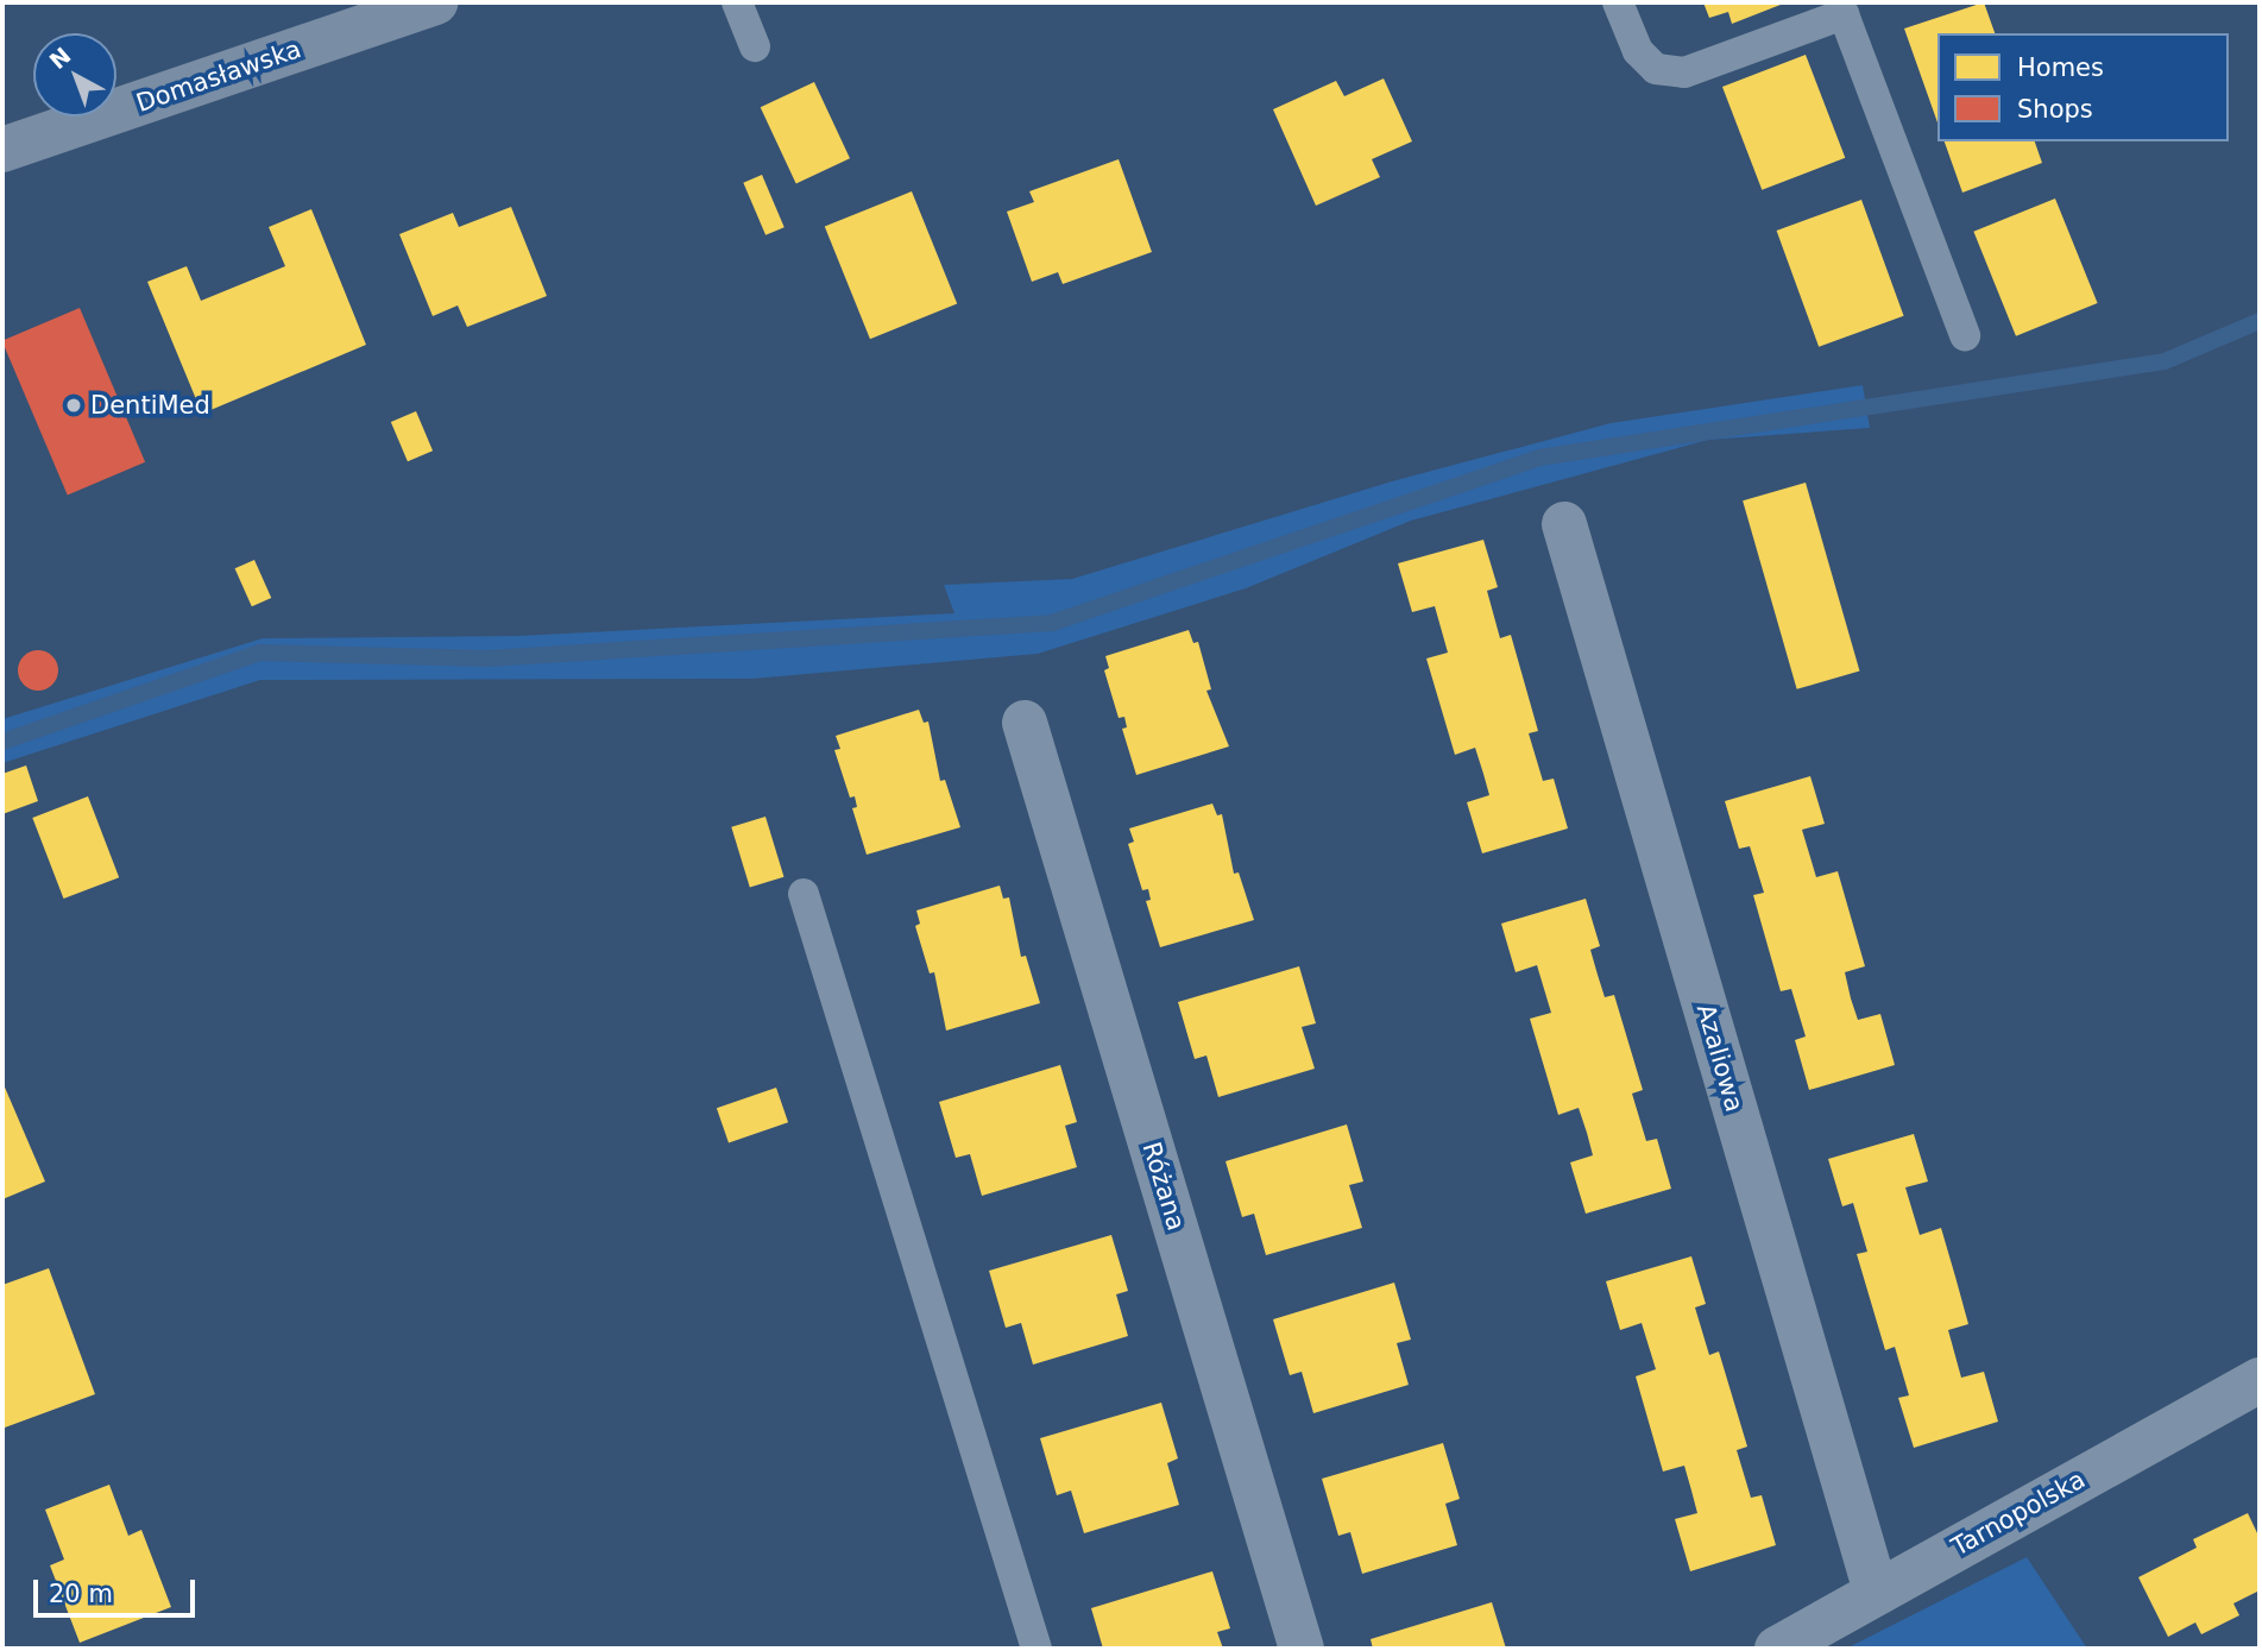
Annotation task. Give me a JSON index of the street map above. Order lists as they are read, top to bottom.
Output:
{
  "streets": {
    "street": [
      "Domasławska",
      "Azaliowa",
      "Różana",
      "Tarnopolska"
    ]
  },
  "crossings": [
    ["Azaliowa", "Tarnopolska"]
  ],
  "places": ["DentiMed"],
  "legend": ["Homes", "Shops"],
  "scale_bar": "20 m",
  "north": "top left"
}
